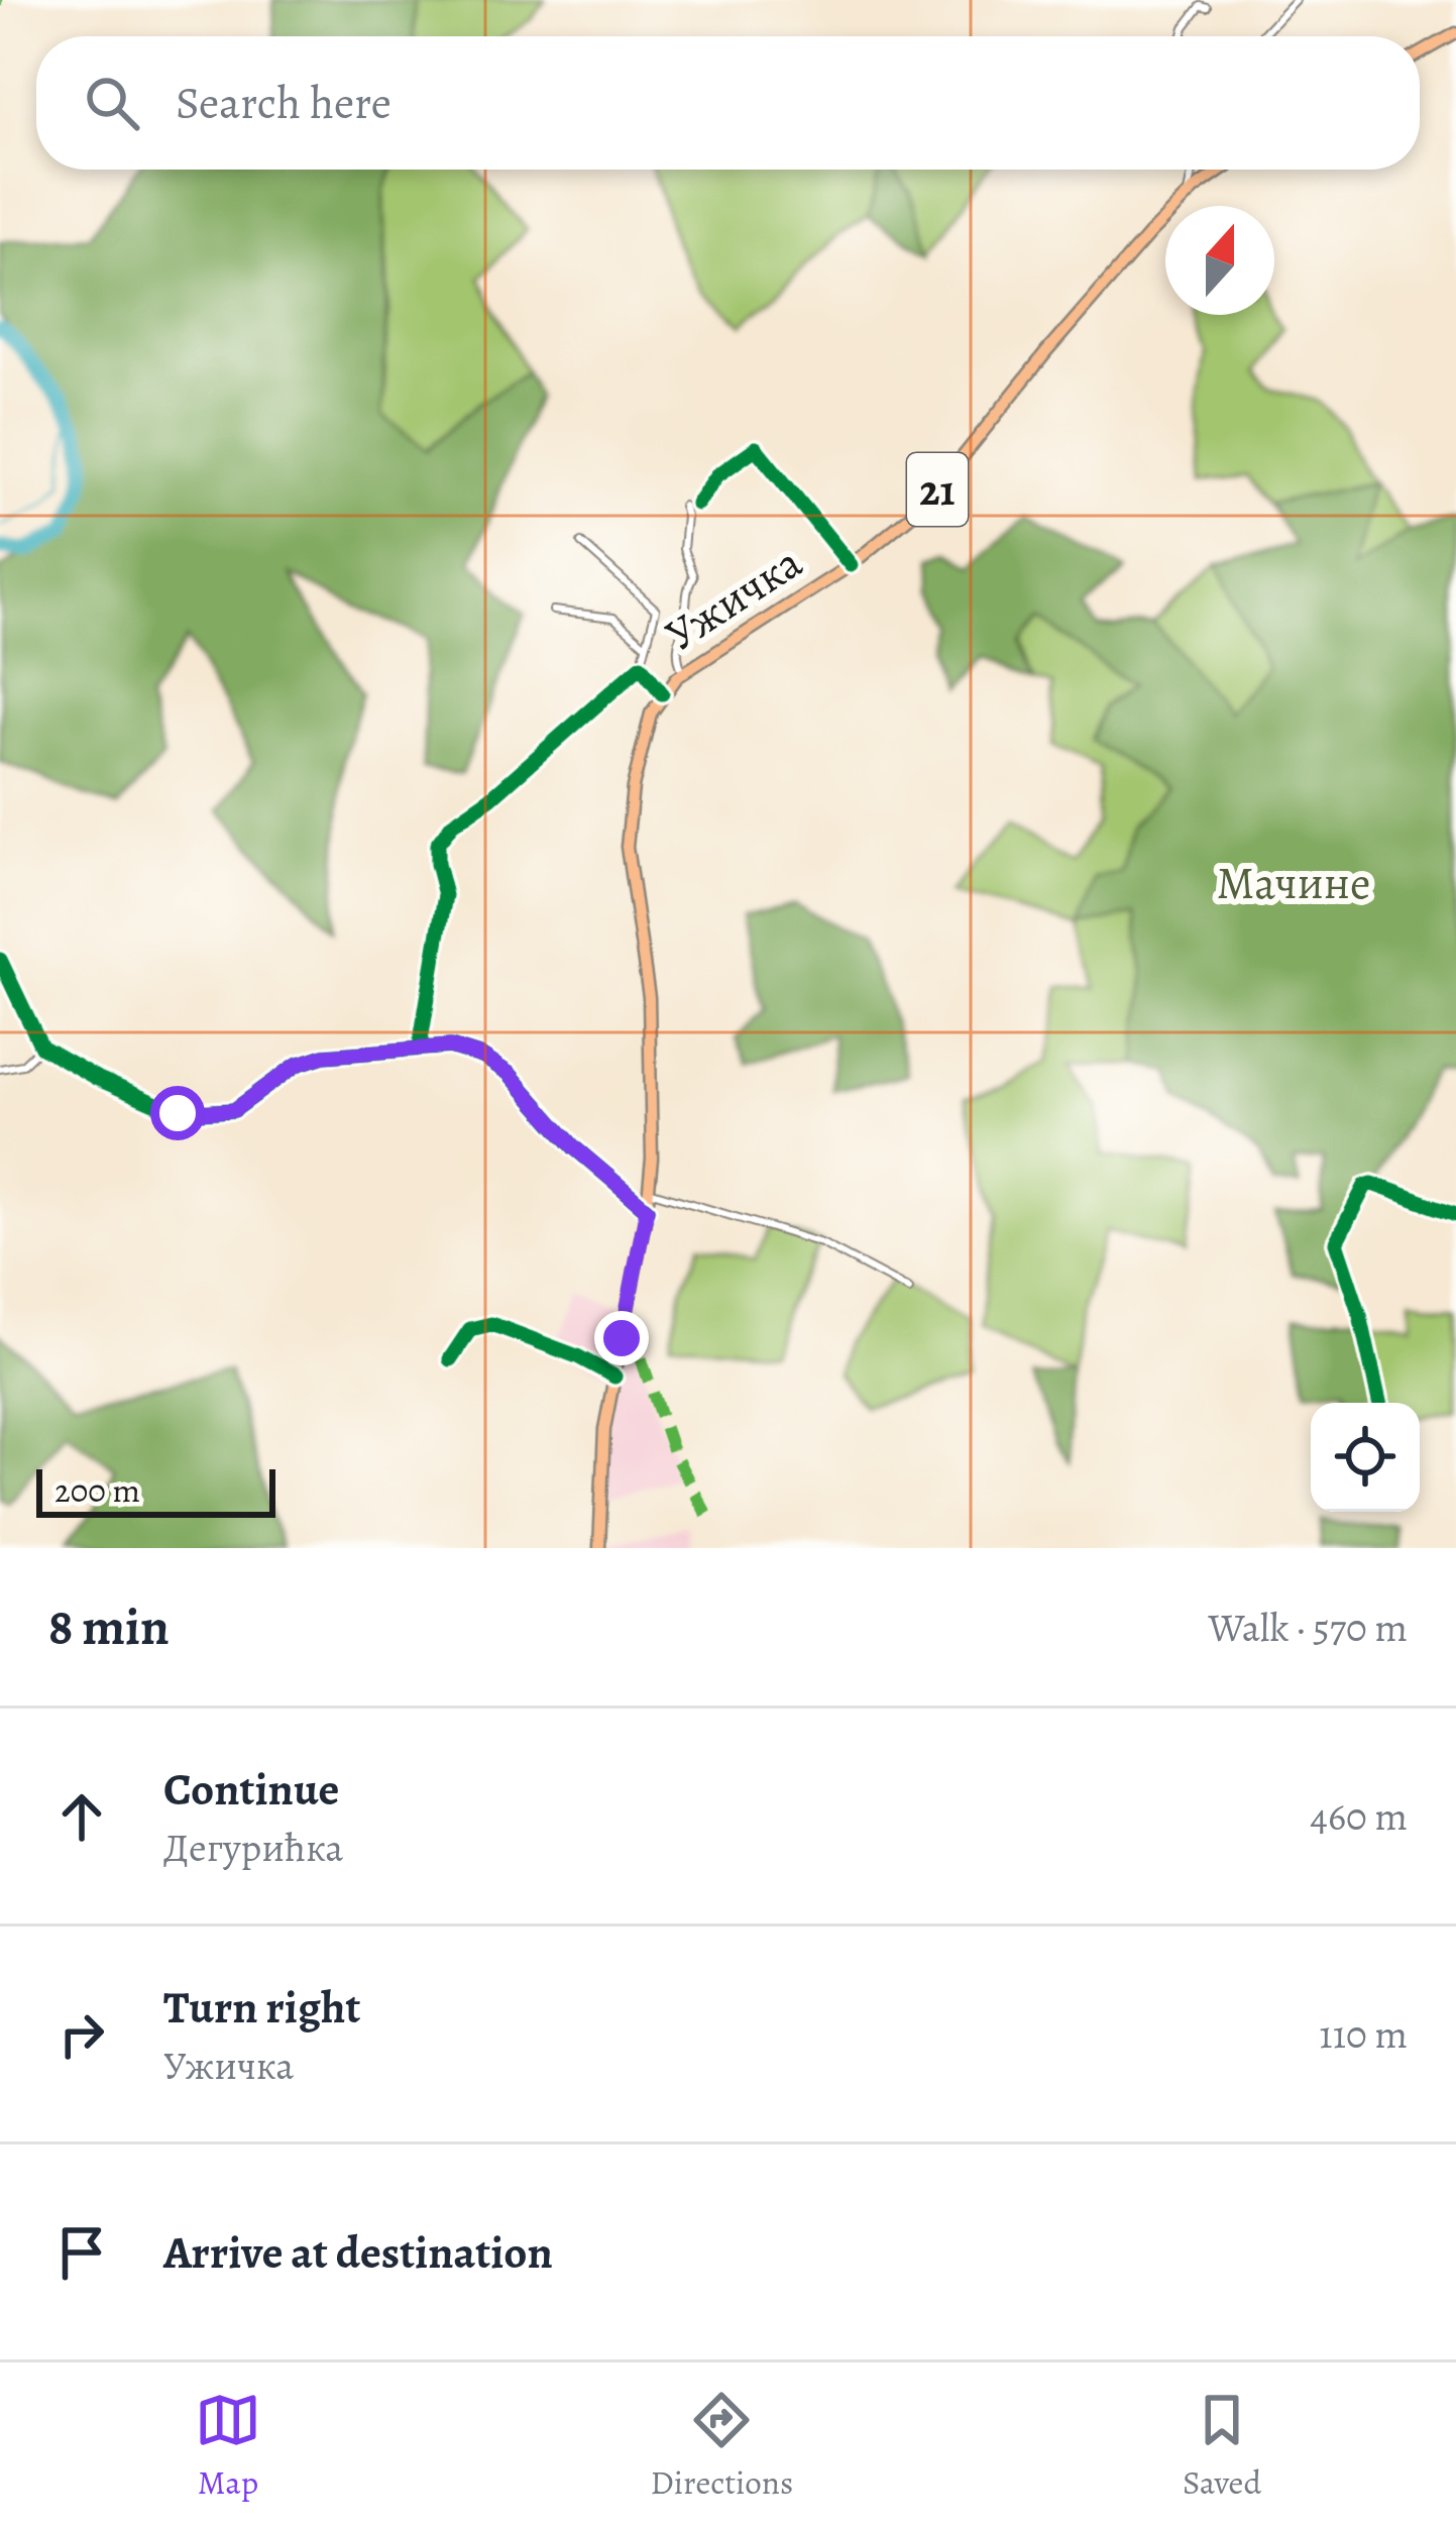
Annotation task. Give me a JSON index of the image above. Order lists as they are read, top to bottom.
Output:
{
  "streets": {
    "main road": ["21", "Ужичка"]
  },
  "parks": ["Мачине"],
  "scale_bar": "200 m",
  "north": "top",
  "page": {
    "search": "Search here",
    "scale": "200 m",
    "heading": ["8 min", "Walk · 570 m"],
    "list": [
      ["Continue", "Дегурићка", "460 m"],
      ["Turn right", "Ужичка", "110 m"],
      "Arrive at destination"
    ],
    "nav": ["Map", "Directions", "Saved"]
  }
}
